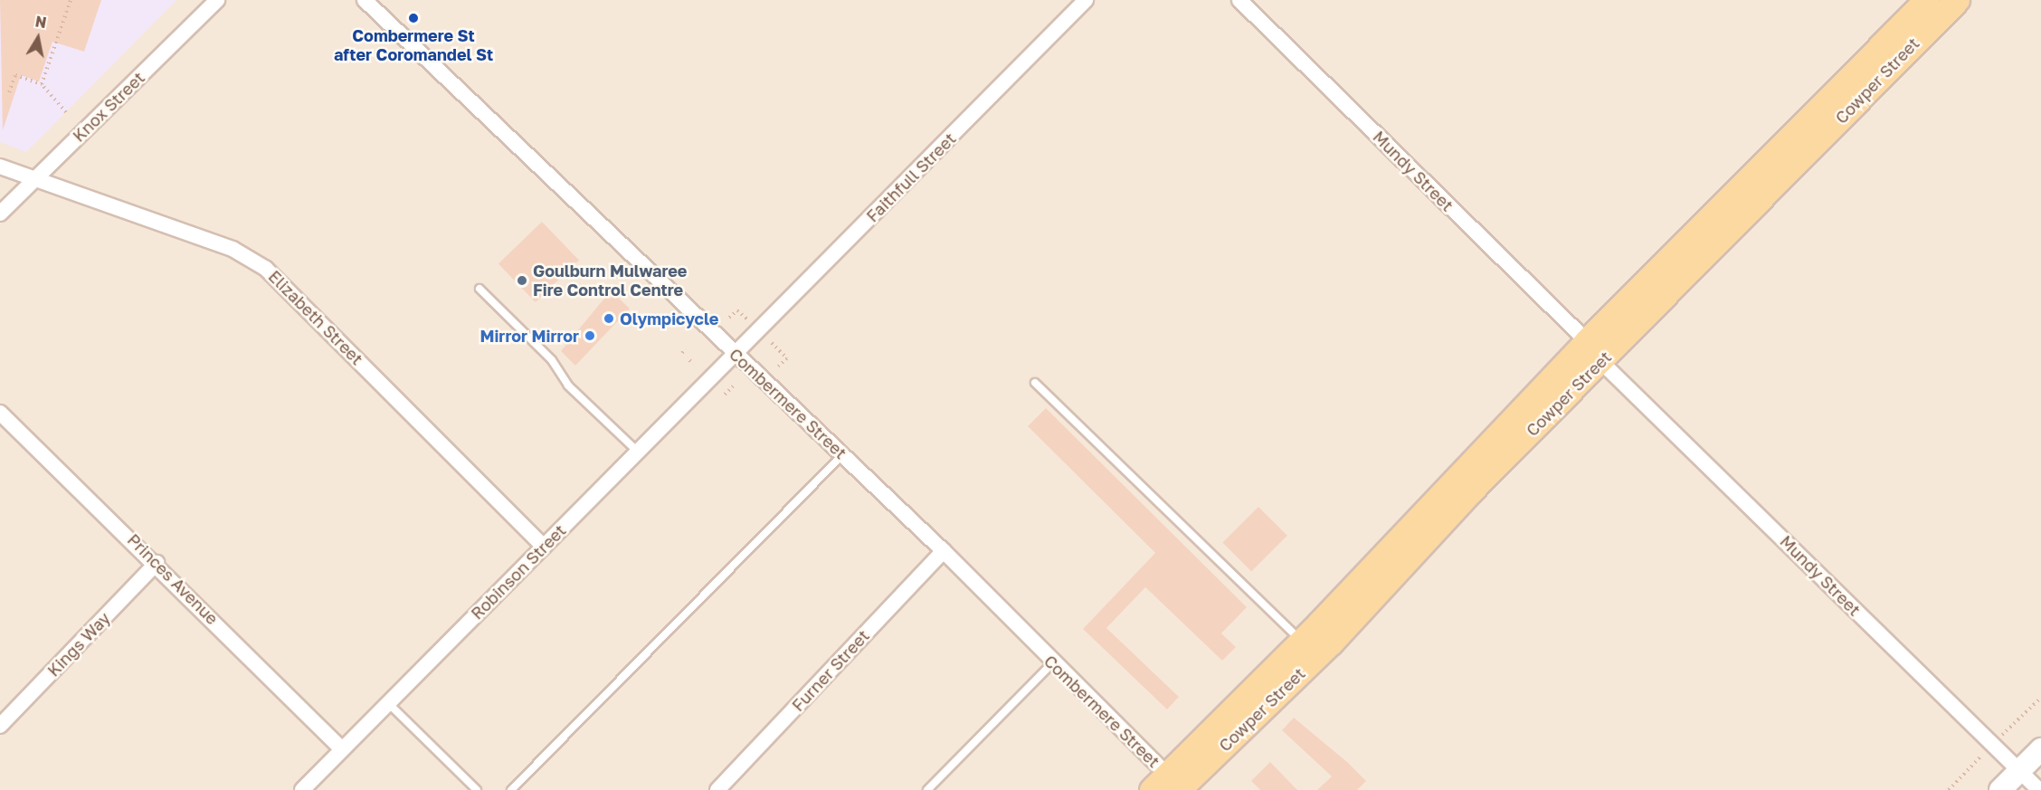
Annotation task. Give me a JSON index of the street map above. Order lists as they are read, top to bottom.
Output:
{
  "streets": {
    "main road": ["Cowper Street"],
    "street": [
      "Knox Street",
      "Mundy Street",
      "Faithfull Street",
      "Elizabeth Street",
      "Combermere Street",
      "Robinson Street",
      "Princes Avenue",
      "Kings Way",
      "Furner Street"
    ]
  },
  "crossings": [
    ["Cowper Street", "Mundy Street"],
    ["Cowper Street", "Combermere Street"],
    ["Knox Street", "Elizabeth Street"],
    ["Faithfull Street", "Combermere Street"],
    ["Faithfull Street", "Robinson Street"],
    ["Elizabeth Street", "Robinson Street"],
    ["Combermere Street", "Robinson Street"],
    ["Combermere Street", "Furner Street"],
    ["Robinson Street", "Princes Avenue"],
    ["Princes Avenue", "Kings Way"]
  ],
  "places": [
    "Combermere St after Coromandel St",
    "Goulburn Mulwaree Fire Control Centre",
    "Olympicycle",
    "Mirror Mirror"
  ],
  "north": "top"
}
